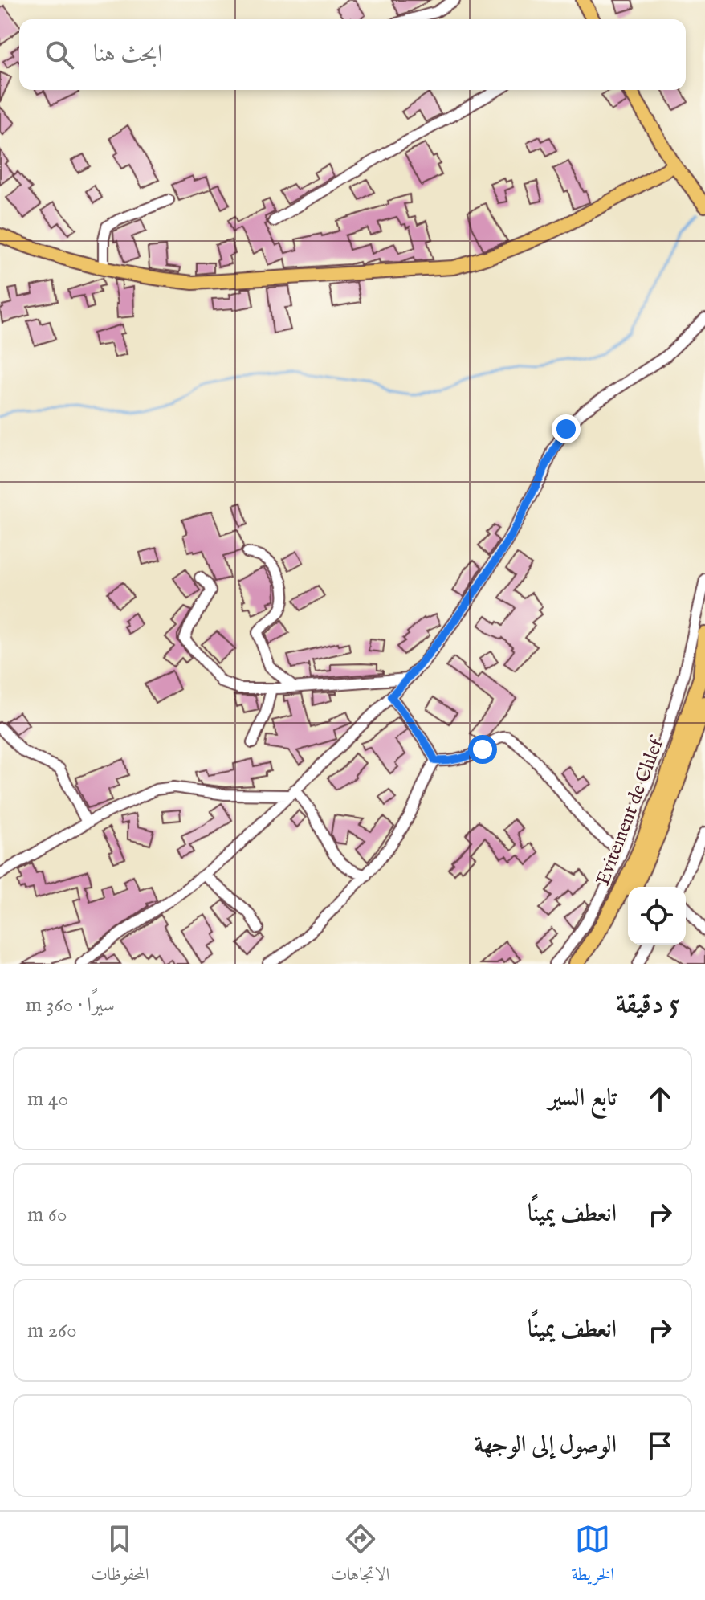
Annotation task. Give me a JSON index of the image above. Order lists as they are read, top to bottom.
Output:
{
  "streets": {
    "highway": ["Evitement de Chlef"]
  },
  "page": {
    "search": "ابحث هنا",
    "heading": ["5 دقيقة", "سيرًا · 360 m"],
    "list": [
      ["تابع السير", "40 m"],
      ["انعطف يمينًا", "60 m"],
      ["انعطف يمينًا", "260 m"],
      "الوصول إلى الوجهة"
    ],
    "nav": ["الخريطة", "الاتجاهات", "المحفوظات"]
  }
}
